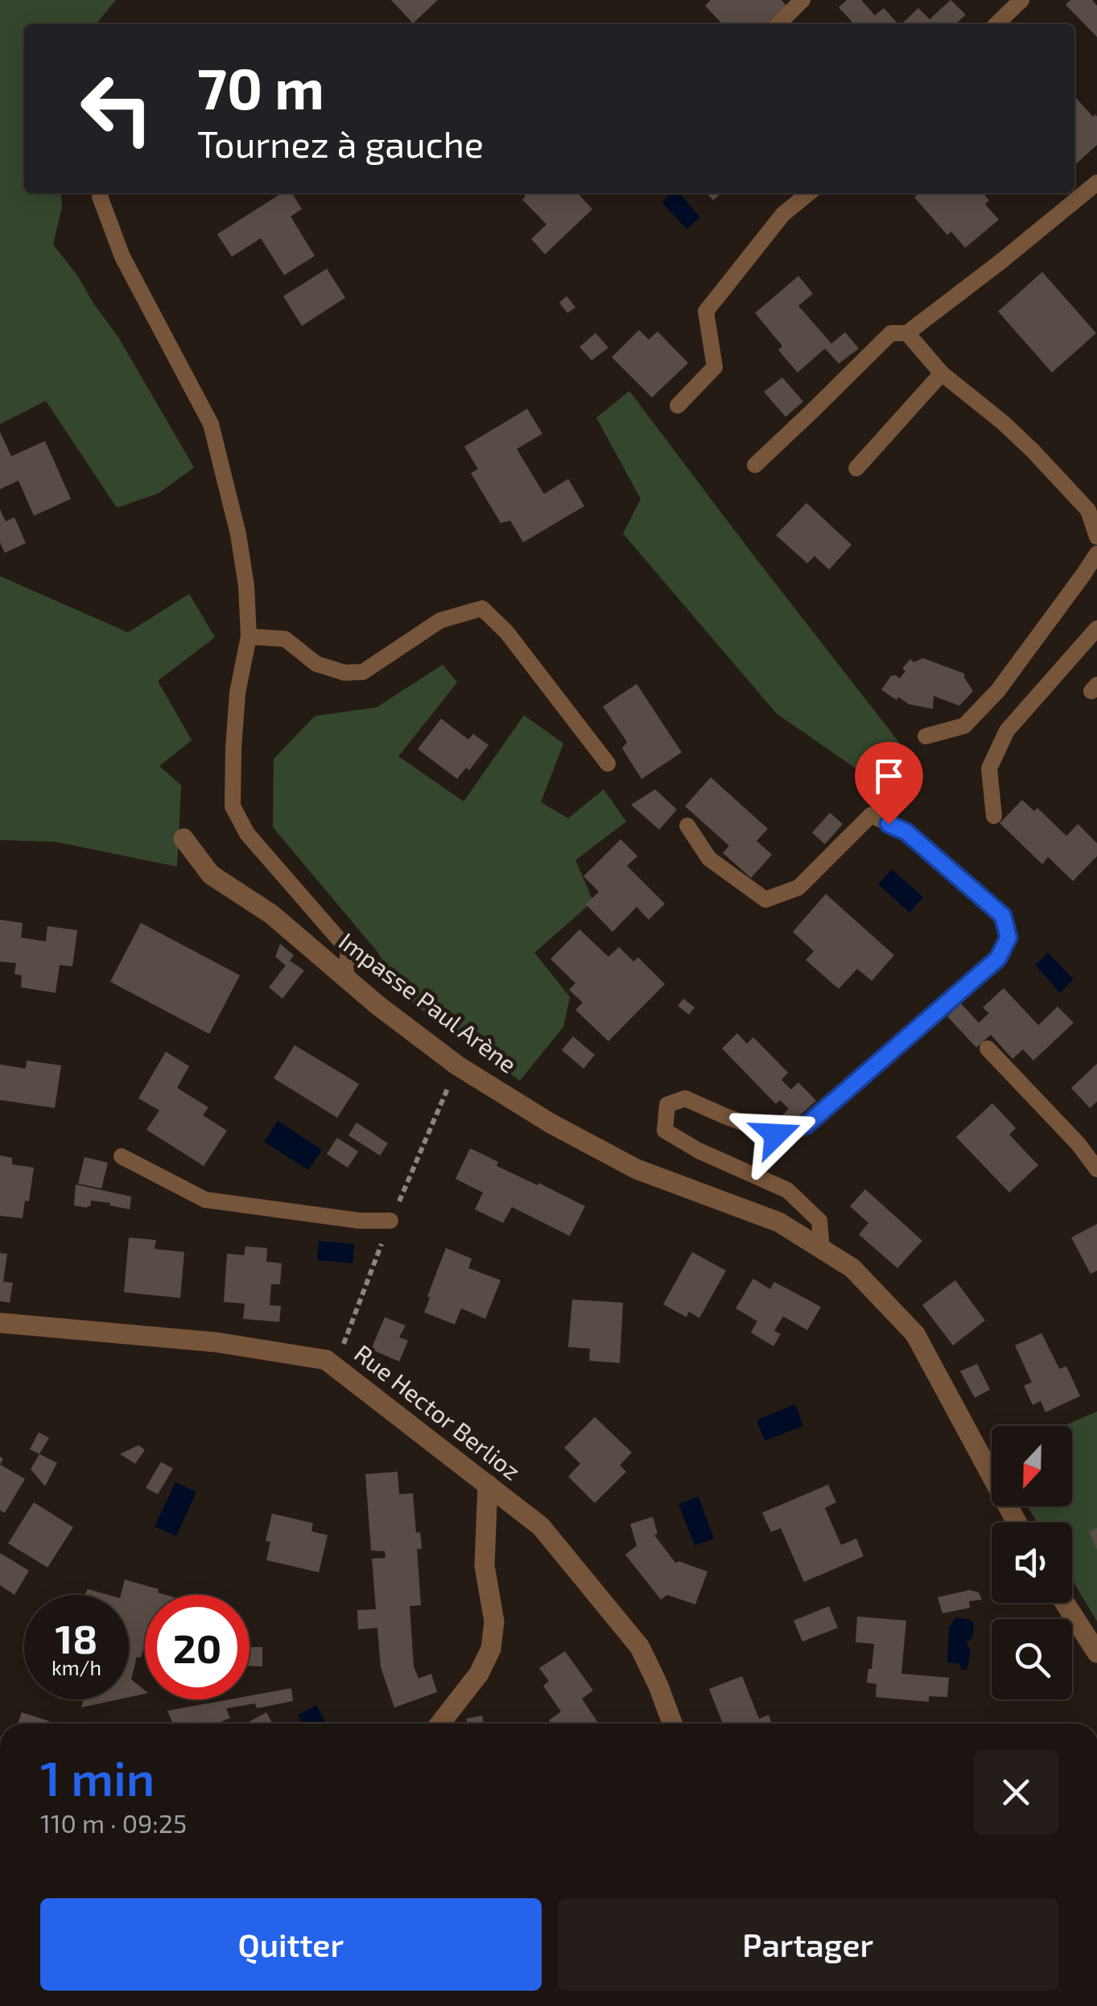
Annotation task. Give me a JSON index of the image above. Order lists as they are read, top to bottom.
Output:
{
  "streets": {
    "street": ["Impasse Paul Arène", "Rue Hector Berlioz"]
  },
  "north": "bottom",
  "page": {
    "turn": ["70 m", "Tournez à gauche"],
    "speed": "18 km/h",
    "limit": "20",
    "heading": ["1 min", "110 m · 09:25"],
    "buttons": ["Quitter", "Partager"]
  }
}
